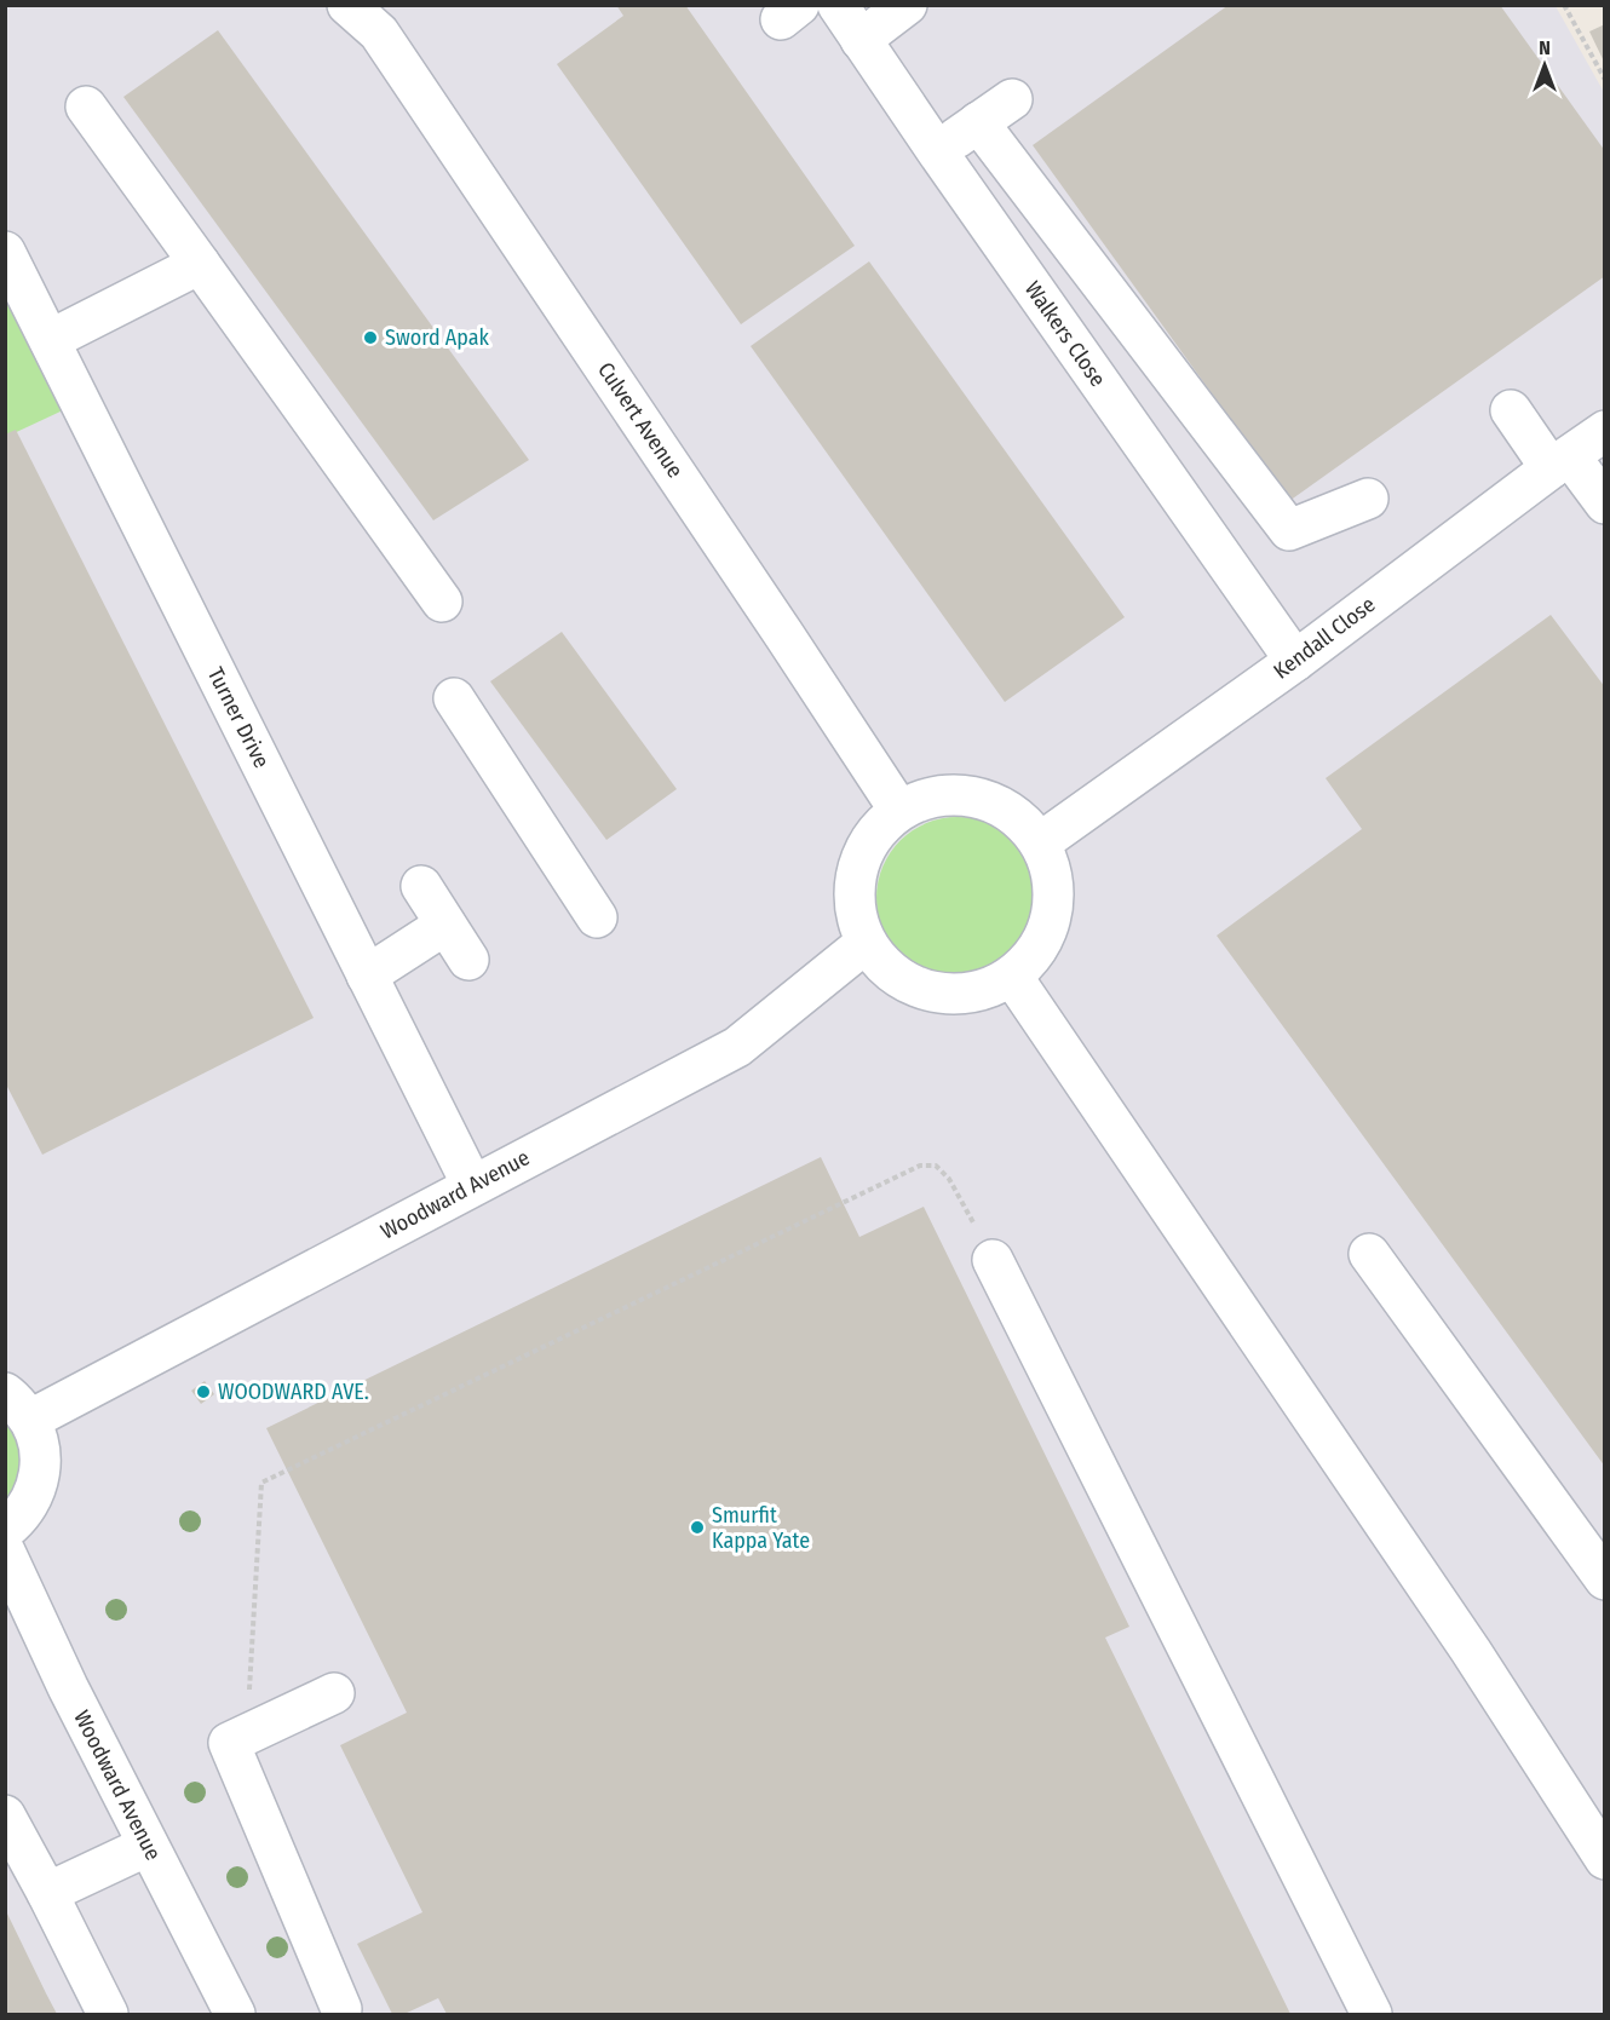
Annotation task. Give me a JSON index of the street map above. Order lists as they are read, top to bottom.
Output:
{
  "streets": {
    "street": [
      "Walkers Close",
      "Culvert Avenue",
      "Kendall Close",
      "Turner Drive",
      "Woodward Avenue"
    ]
  },
  "crossings": [
    ["Walkers Close", "Kendall Close"],
    ["Culvert Avenue", "Kendall Close"],
    ["Culvert Avenue", "Woodward Avenue"],
    ["Kendall Close", "Woodward Avenue"],
    ["Turner Drive", "Woodward Avenue"]
  ],
  "places": ["Sword Apak", "WOODWARD AVE.", "Smurfit Kappa Yate"],
  "north": "top"
}
